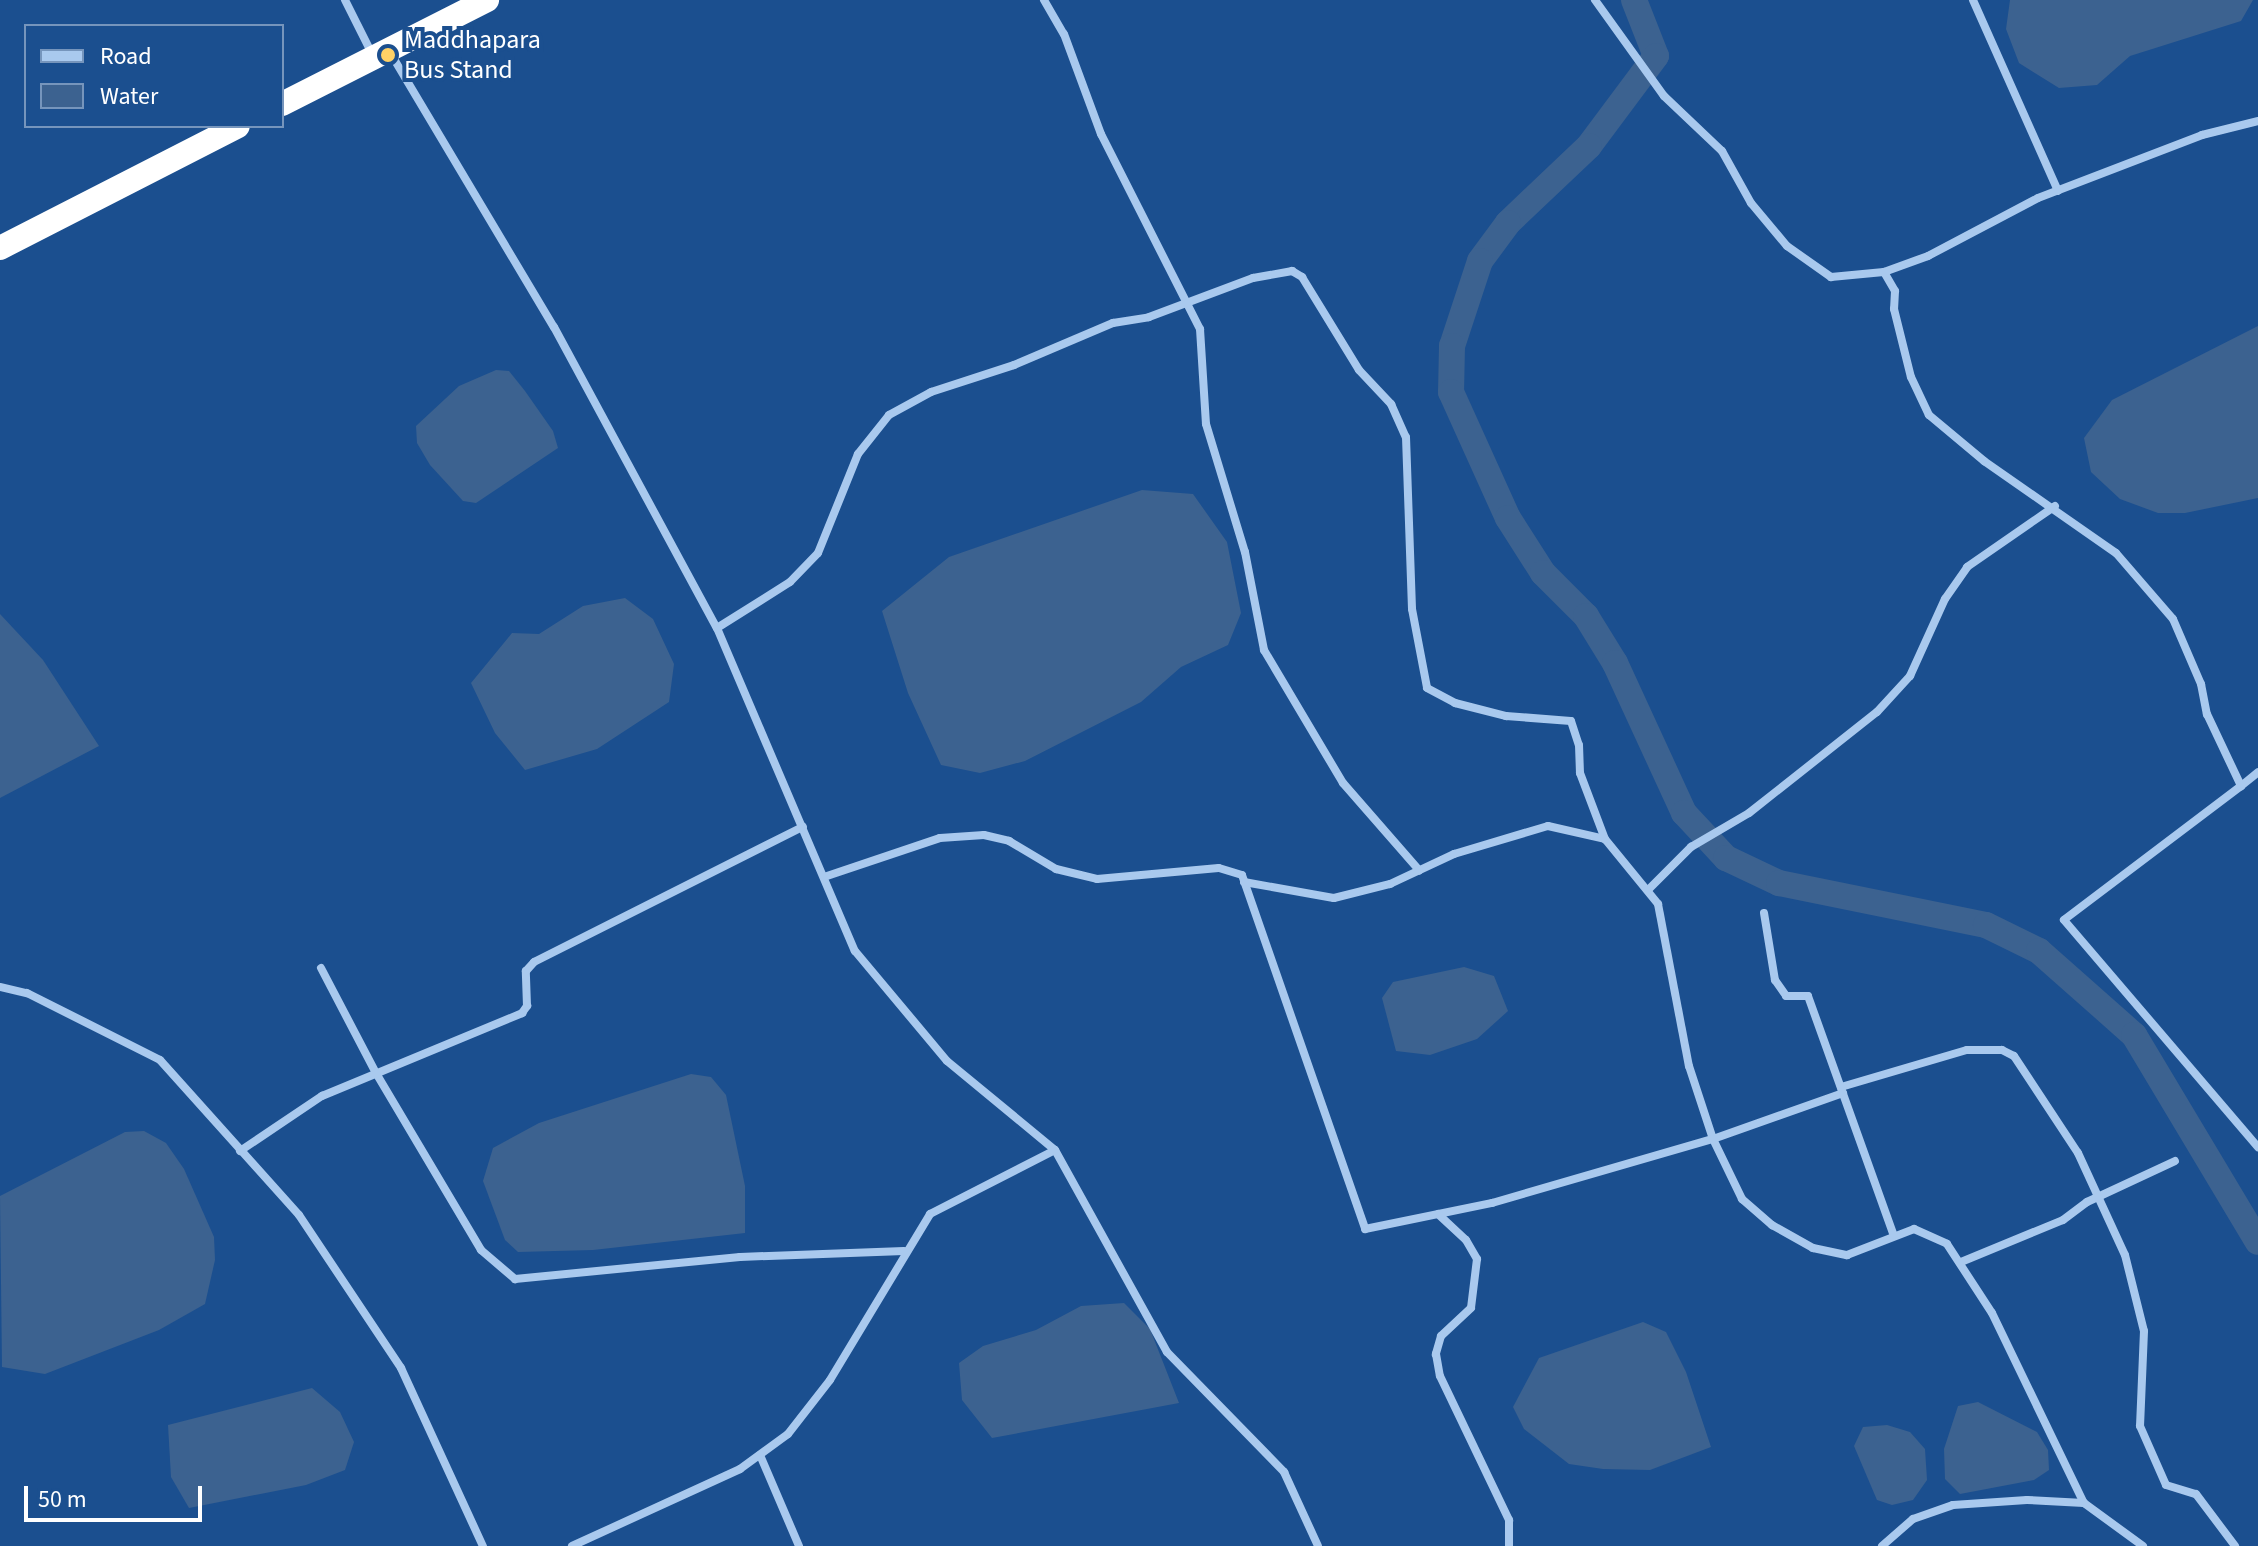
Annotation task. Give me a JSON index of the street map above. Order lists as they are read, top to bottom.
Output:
{
  "places": ["Maddhapara Bus Stand"],
  "legend": ["Road", "Water"],
  "scale_bar": "50 m"
}
